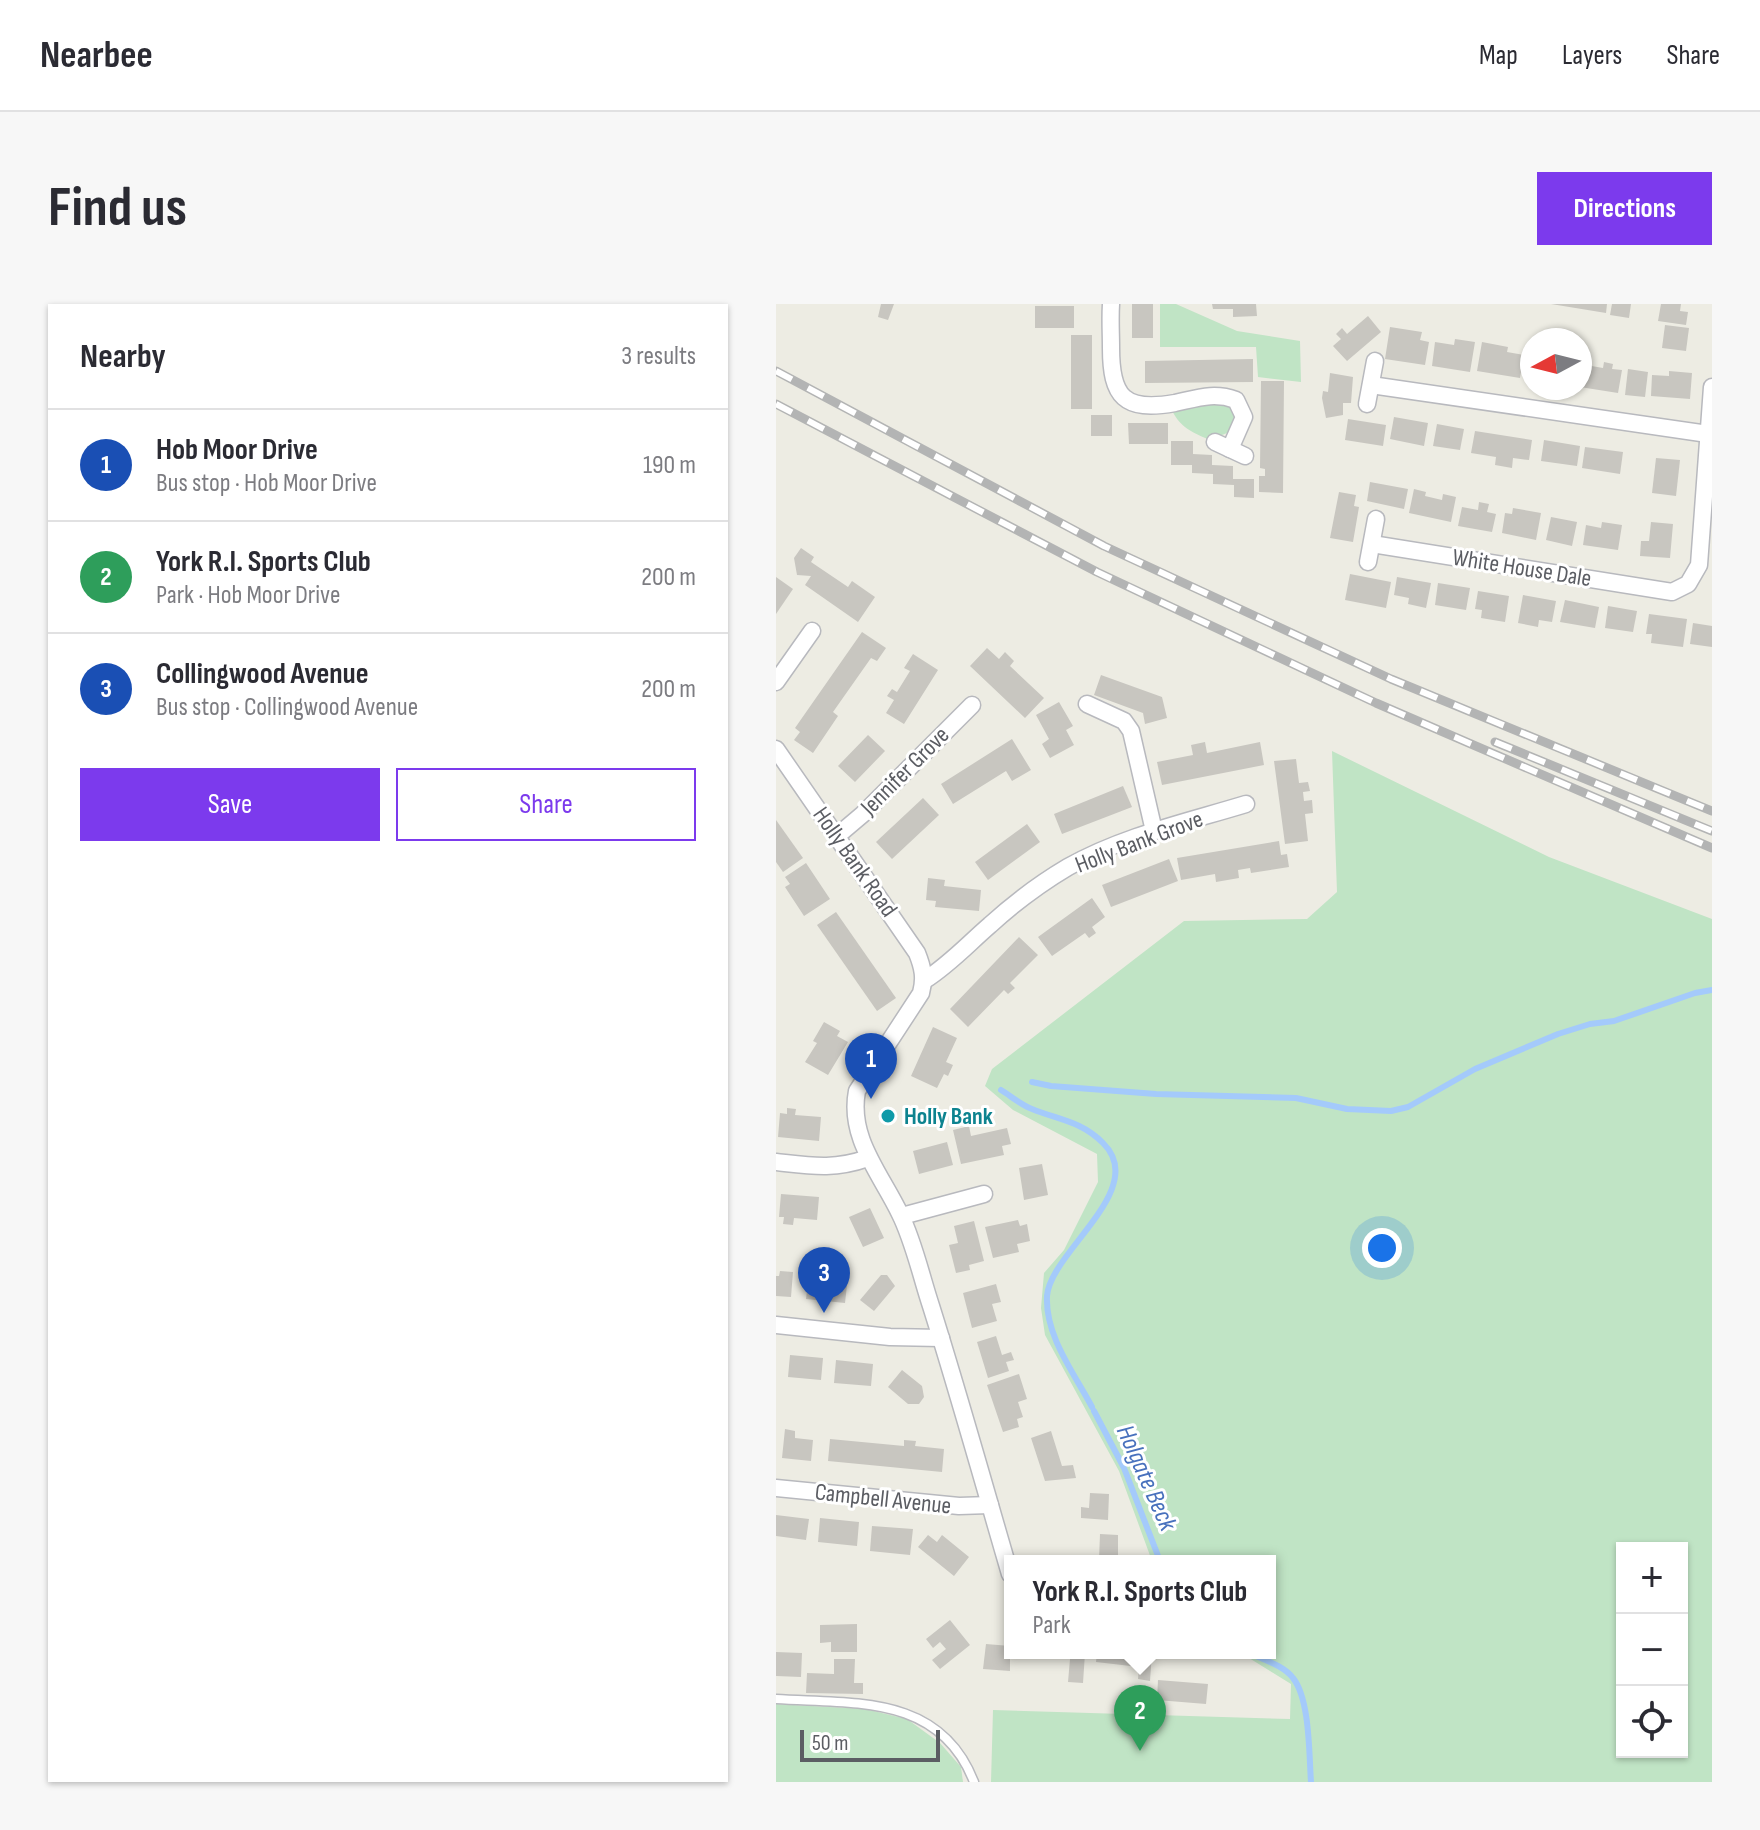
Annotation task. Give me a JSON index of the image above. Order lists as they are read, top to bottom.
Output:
{
  "streets": {
    "street": [
      "White House Dale",
      "Jennifer Grove",
      "Holly Bank Grove",
      "Holly Bank Road",
      "Campbell Avenue"
    ]
  },
  "crossings": [
    ["Jennifer Grove", "Holly Bank Road"],
    ["Holly Bank Grove", "Holly Bank Road"]
  ],
  "water": ["Holgate Beck"],
  "places": ["Holly Bank"],
  "scale_bar": "50 m",
  "north": "left",
  "page": {
    "header": "Nearbee",
    "nav": ["Map", "Layers", "Share"],
    "buttons": [
      "Directions",
      ["Save", "Share"]
    ],
    "title": "Find us",
    "heading": ["Nearby", "3 results"],
    "list": [
      {
        "mark": "1",
        "name": "Hob Moor Drive",
        "note": "Bus stop · Hob Moor Drive",
        "value": "190 m"
      },
      {
        "mark": "2",
        "name": "York R.I. Sports Club",
        "note": "Park · Hob Moor Drive",
        "value": "200 m"
      },
      {
        "mark": "3",
        "name": "Collingwood Avenue",
        "note": "Bus stop · Collingwood Avenue",
        "value": "200 m"
      }
    ],
    "pins": ["1", "3", "2"],
    "map_buttons": ["+", "−"],
    "popup": ["York R.I. Sports Club", "Park"],
    "scale": "50 m"
  }
}
